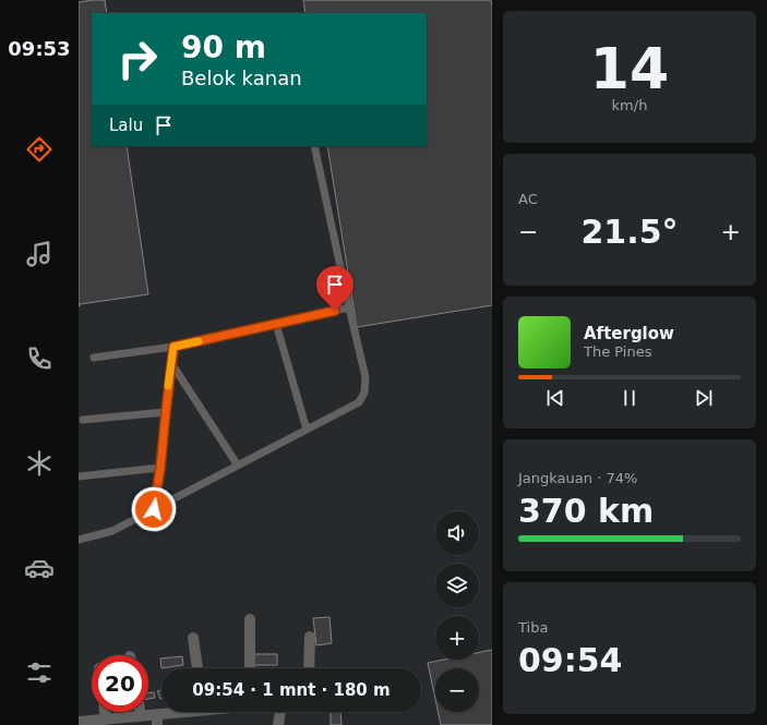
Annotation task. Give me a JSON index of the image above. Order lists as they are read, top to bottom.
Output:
{
  "page": {
    "tabs": "09:53",
    "tile": [
      ["14", "km/h"],
      "AC",
      ["Jangkauan · 74%", "370 km"],
      ["Tiba", "09:54"]
    ],
    "turn": ["90 m", "Belok kanan"],
    "then": "Lalu",
    "heat": ["−", "21.5°", "+"],
    "song": ["Afterglow", "The Pines"],
    "map_buttons": ["+", "−"],
    "limit": "20",
    "trip": "09:54 · 1 mnt · 180 m"
  }
}
